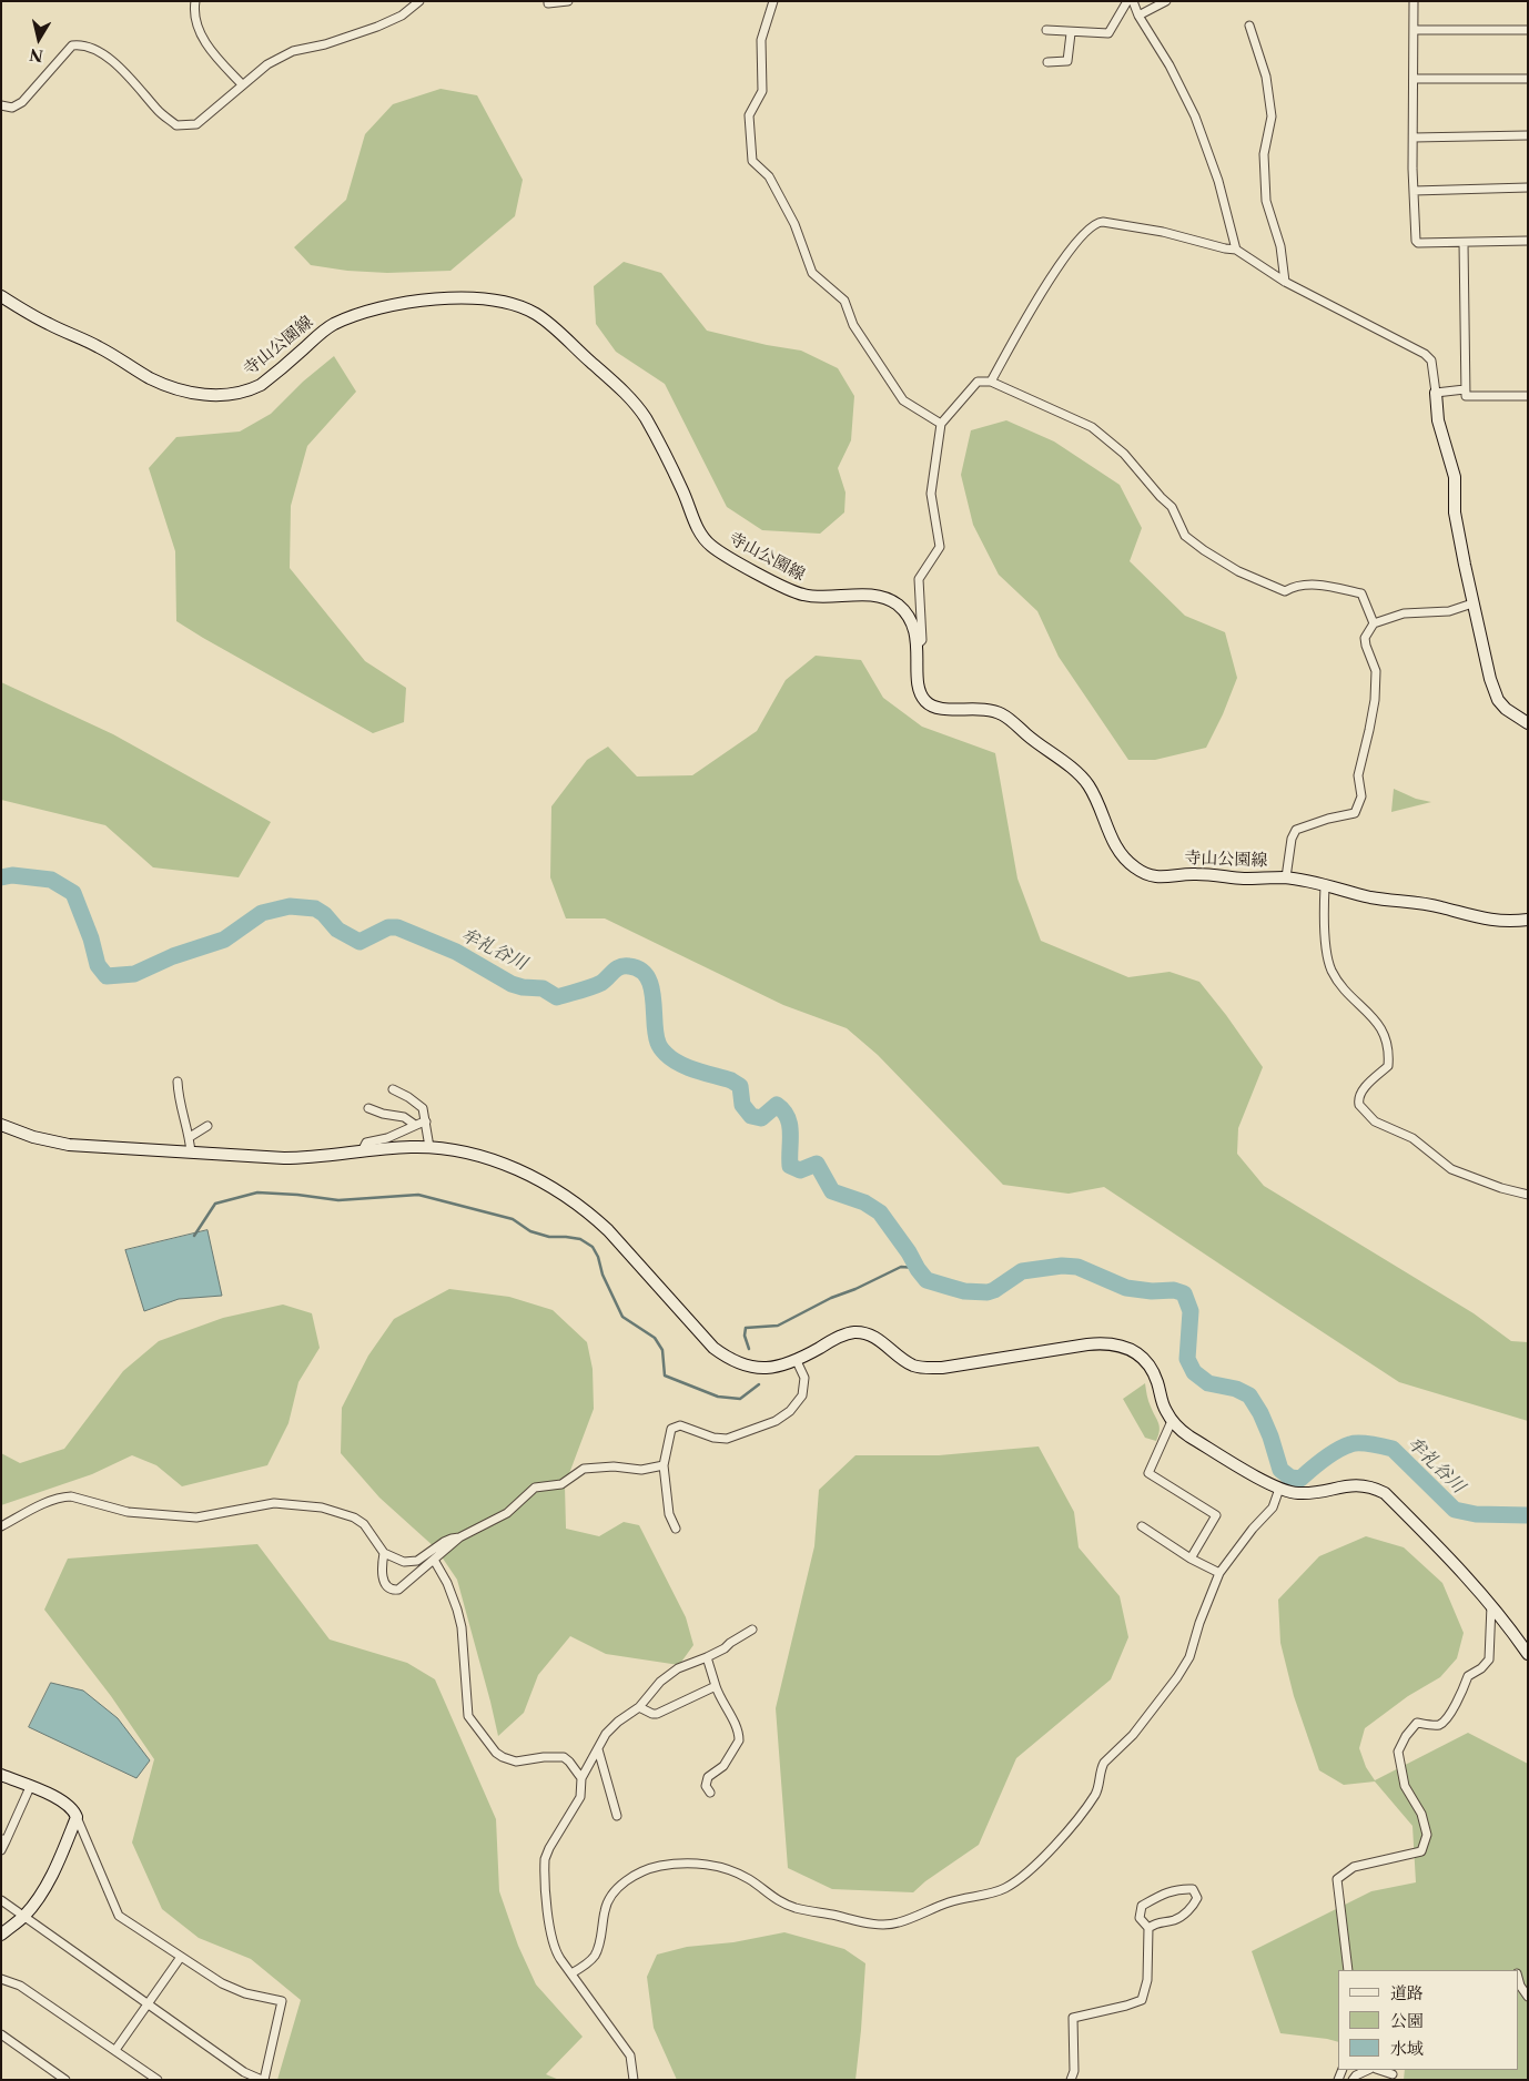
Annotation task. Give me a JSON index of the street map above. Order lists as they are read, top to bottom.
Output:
{
  "streets": {
    "street": ["寺山公園線"]
  },
  "water": ["牟礼谷川"],
  "legend": ["道路", "公園", "水域"],
  "north": "bottom"
}
